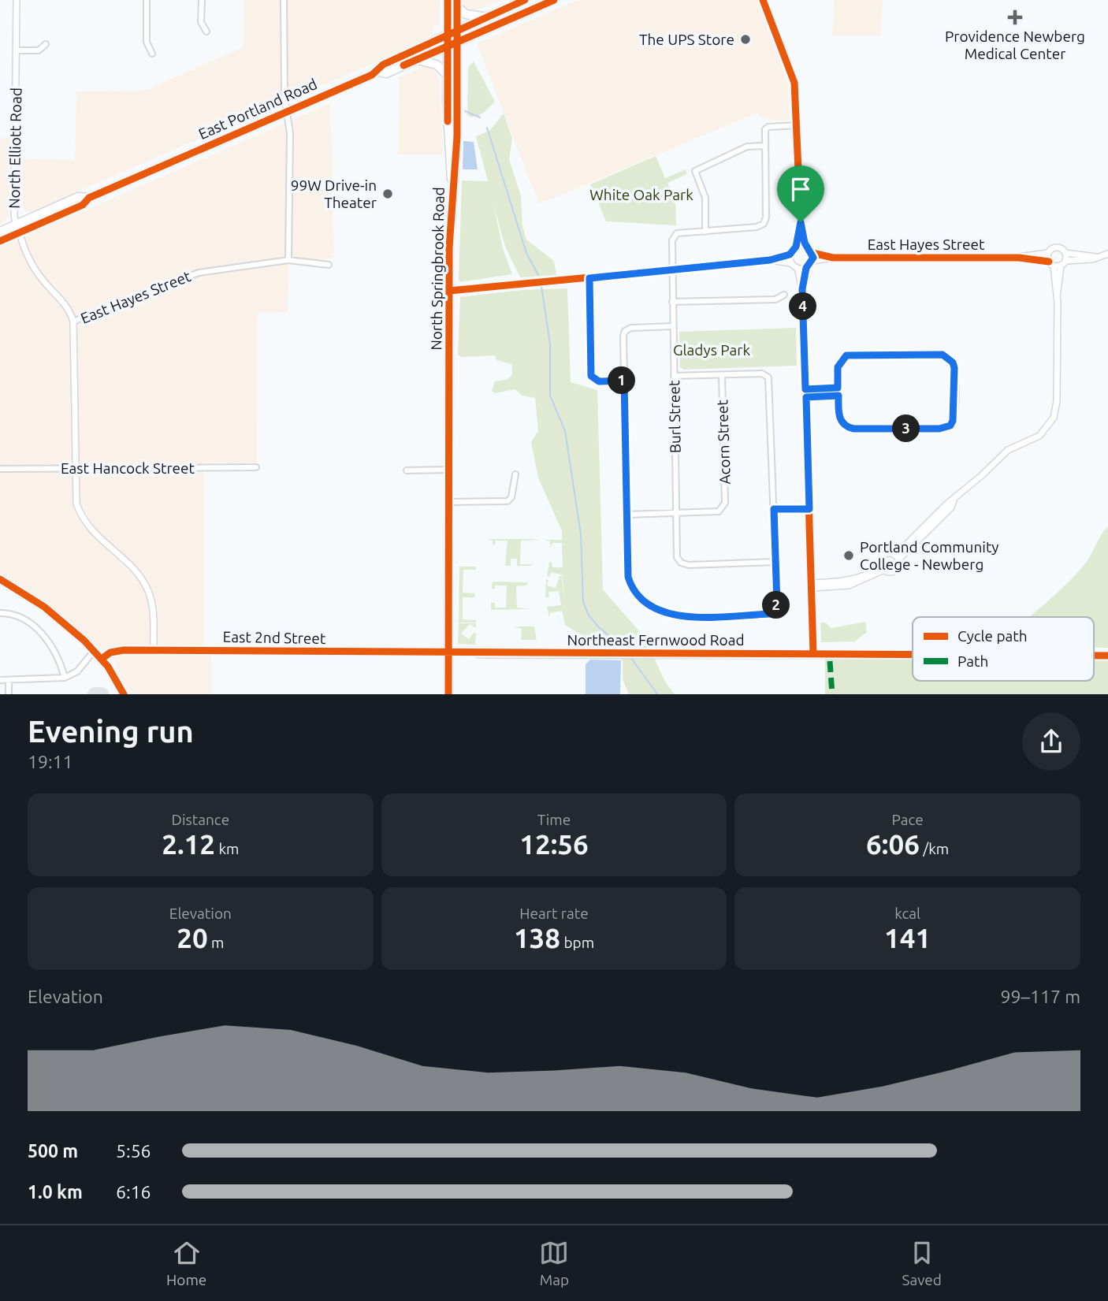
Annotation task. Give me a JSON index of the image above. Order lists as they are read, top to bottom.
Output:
{
  "streets": {
    "main road": ["East Portland Road", "North Springbrook Road"],
    "street": [
      "North Elliott Road",
      "East Hayes Street",
      "Burl Street",
      "Acorn Street",
      "East Hancock Street",
      "East 2nd Street",
      "Northeast Fernwood Road"
    ]
  },
  "crossings": [
    ["East Portland Road", "North Elliott Road"],
    ["East Portland Road", "North Springbrook Road"],
    ["North Elliott Road", "East Hayes Street"],
    ["North Elliott Road", "East Hancock Street"],
    ["North Elliott Road", "East 2nd Street"],
    ["North Springbrook Road", "East 2nd Street"],
    ["North Springbrook Road", "Northeast Fernwood Road"],
    ["Burl Street", "Acorn Street"],
    ["East 2nd Street", "Northeast Fernwood Road"]
  ],
  "parks": ["White Oak Park", "Gladys Park"],
  "places": {
    "health": ["Providence Newberg Medical Center"],
    "other": ["The UPS Store", "99W Drive-in Theater", "Portland Community College - Newberg"]
  },
  "legend": ["Cycle path", "Path"],
  "page": {
    "pins": [
      "4",
      "1",
      "3",
      "2"
    ],
    "heading": ["Evening run", "19:11"],
    "stats": [
      ["Distance", "2.12 km"],
      ["Time", "12:56"],
      ["Pace", "6:06 /km"],
      ["Elevation", "20 m"],
      ["Heart rate", "138 bpm"],
      ["kcal", "141"]
    ],
    "chart": ["Elevation", "99–117 m"],
    "list": [
      {
        "name": "500 m",
        "note": "5:56"
      },
      {
        "name": "1.0 km",
        "note": "6:16"
      }
    ],
    "tabs": ["Home", "Map", "Saved"]
  }
}
